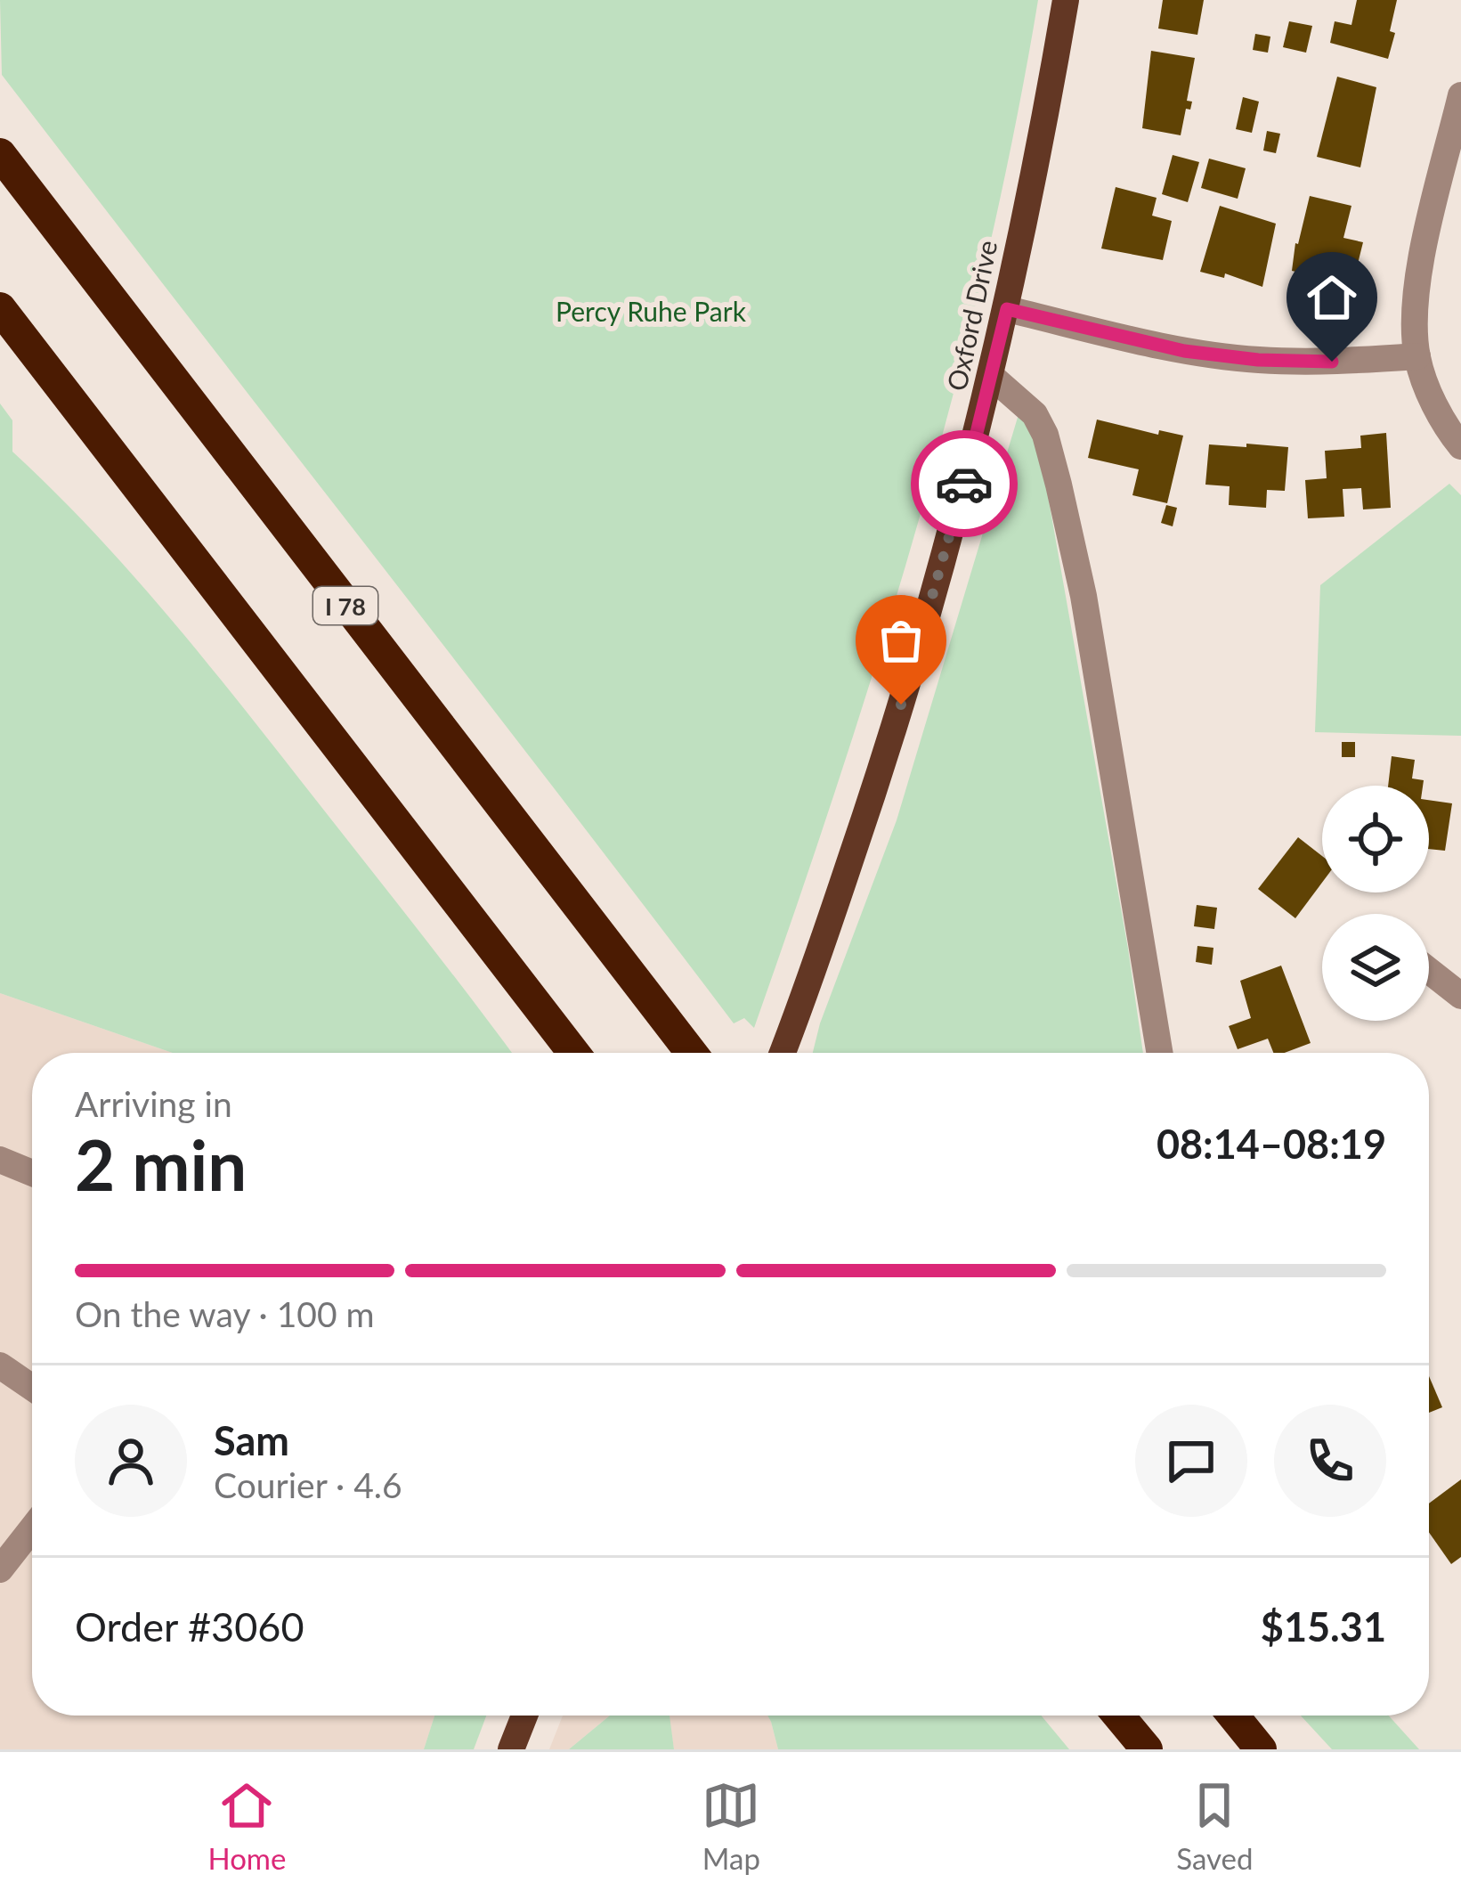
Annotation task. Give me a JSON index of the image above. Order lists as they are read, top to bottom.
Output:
{
  "streets": {
    "highway": ["I 78"],
    "main road": ["Oxford Drive"]
  },
  "parks": ["Percy Ruhe Park"],
  "page": {
    "heading": ["2 min", "Arriving in", "08:14–08:19"],
    "panel": [
      "Sam",
      "Courier · 4.6",
      "Order #3060",
      "$15.31"
    ],
    "bar": "On the way · 100 m",
    "tabs": ["Home", "Map", "Saved"]
  }
}
